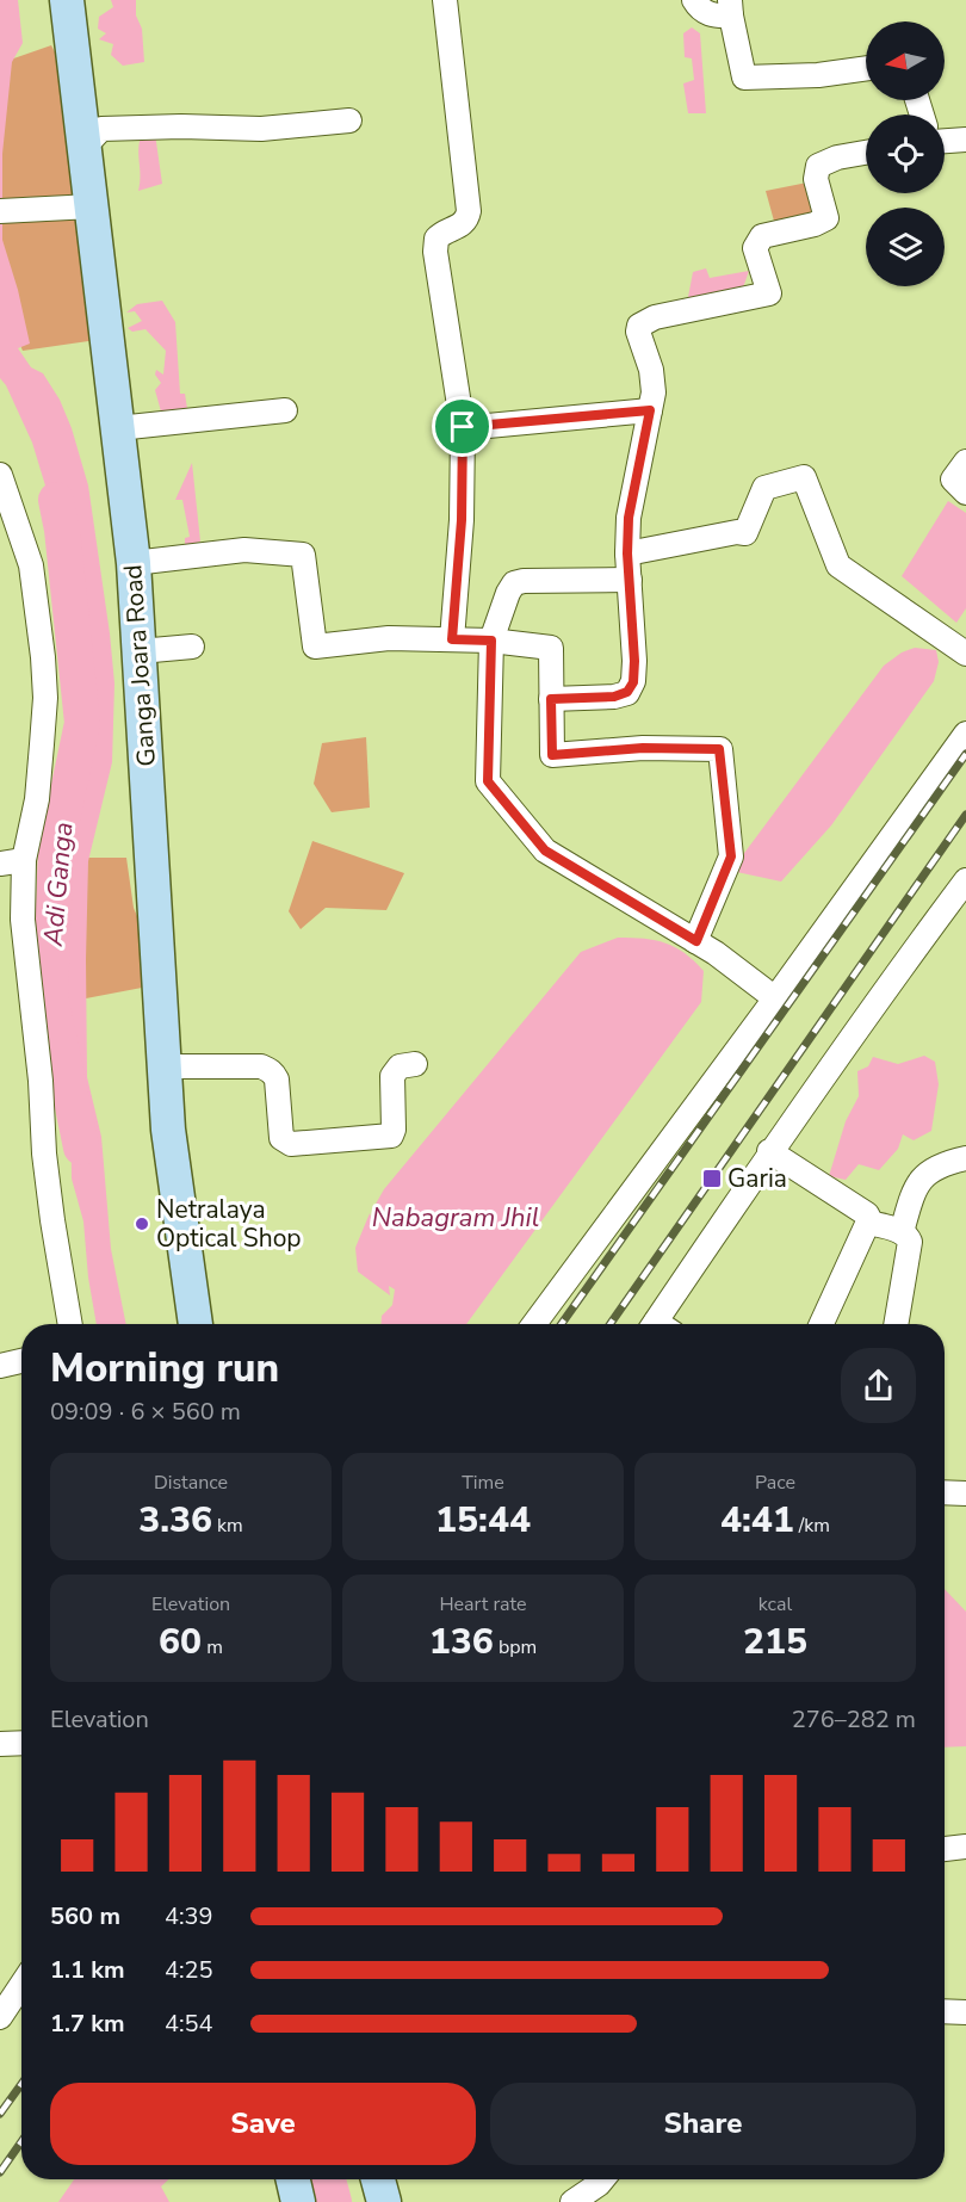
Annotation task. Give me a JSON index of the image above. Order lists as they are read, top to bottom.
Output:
{
  "streets": {
    "main road": ["Ganga Joara Road"]
  },
  "water": ["Adi Ganga", "Nabagram Jhil"],
  "places": {
    "transit": ["Garia"],
    "other": ["Netralaya Optical Shop"]
  },
  "north": "left",
  "page": {
    "heading": ["Morning run", "09:09 · 6 × 560 m"],
    "stats": [
      ["Distance", "3.36 km"],
      ["Time", "15:44"],
      ["Pace", "4:41 /km"],
      ["Elevation", "60 m"],
      ["Heart rate", "136 bpm"],
      ["kcal", "215"]
    ],
    "chart": ["Elevation", "276–282 m"],
    "list": [
      {
        "name": "560 m",
        "note": "4:39"
      },
      {
        "name": "1.1 km",
        "note": "4:25"
      },
      {
        "name": "1.7 km",
        "note": "4:54"
      }
    ],
    "buttons": ["Save", "Share"]
  }
}
